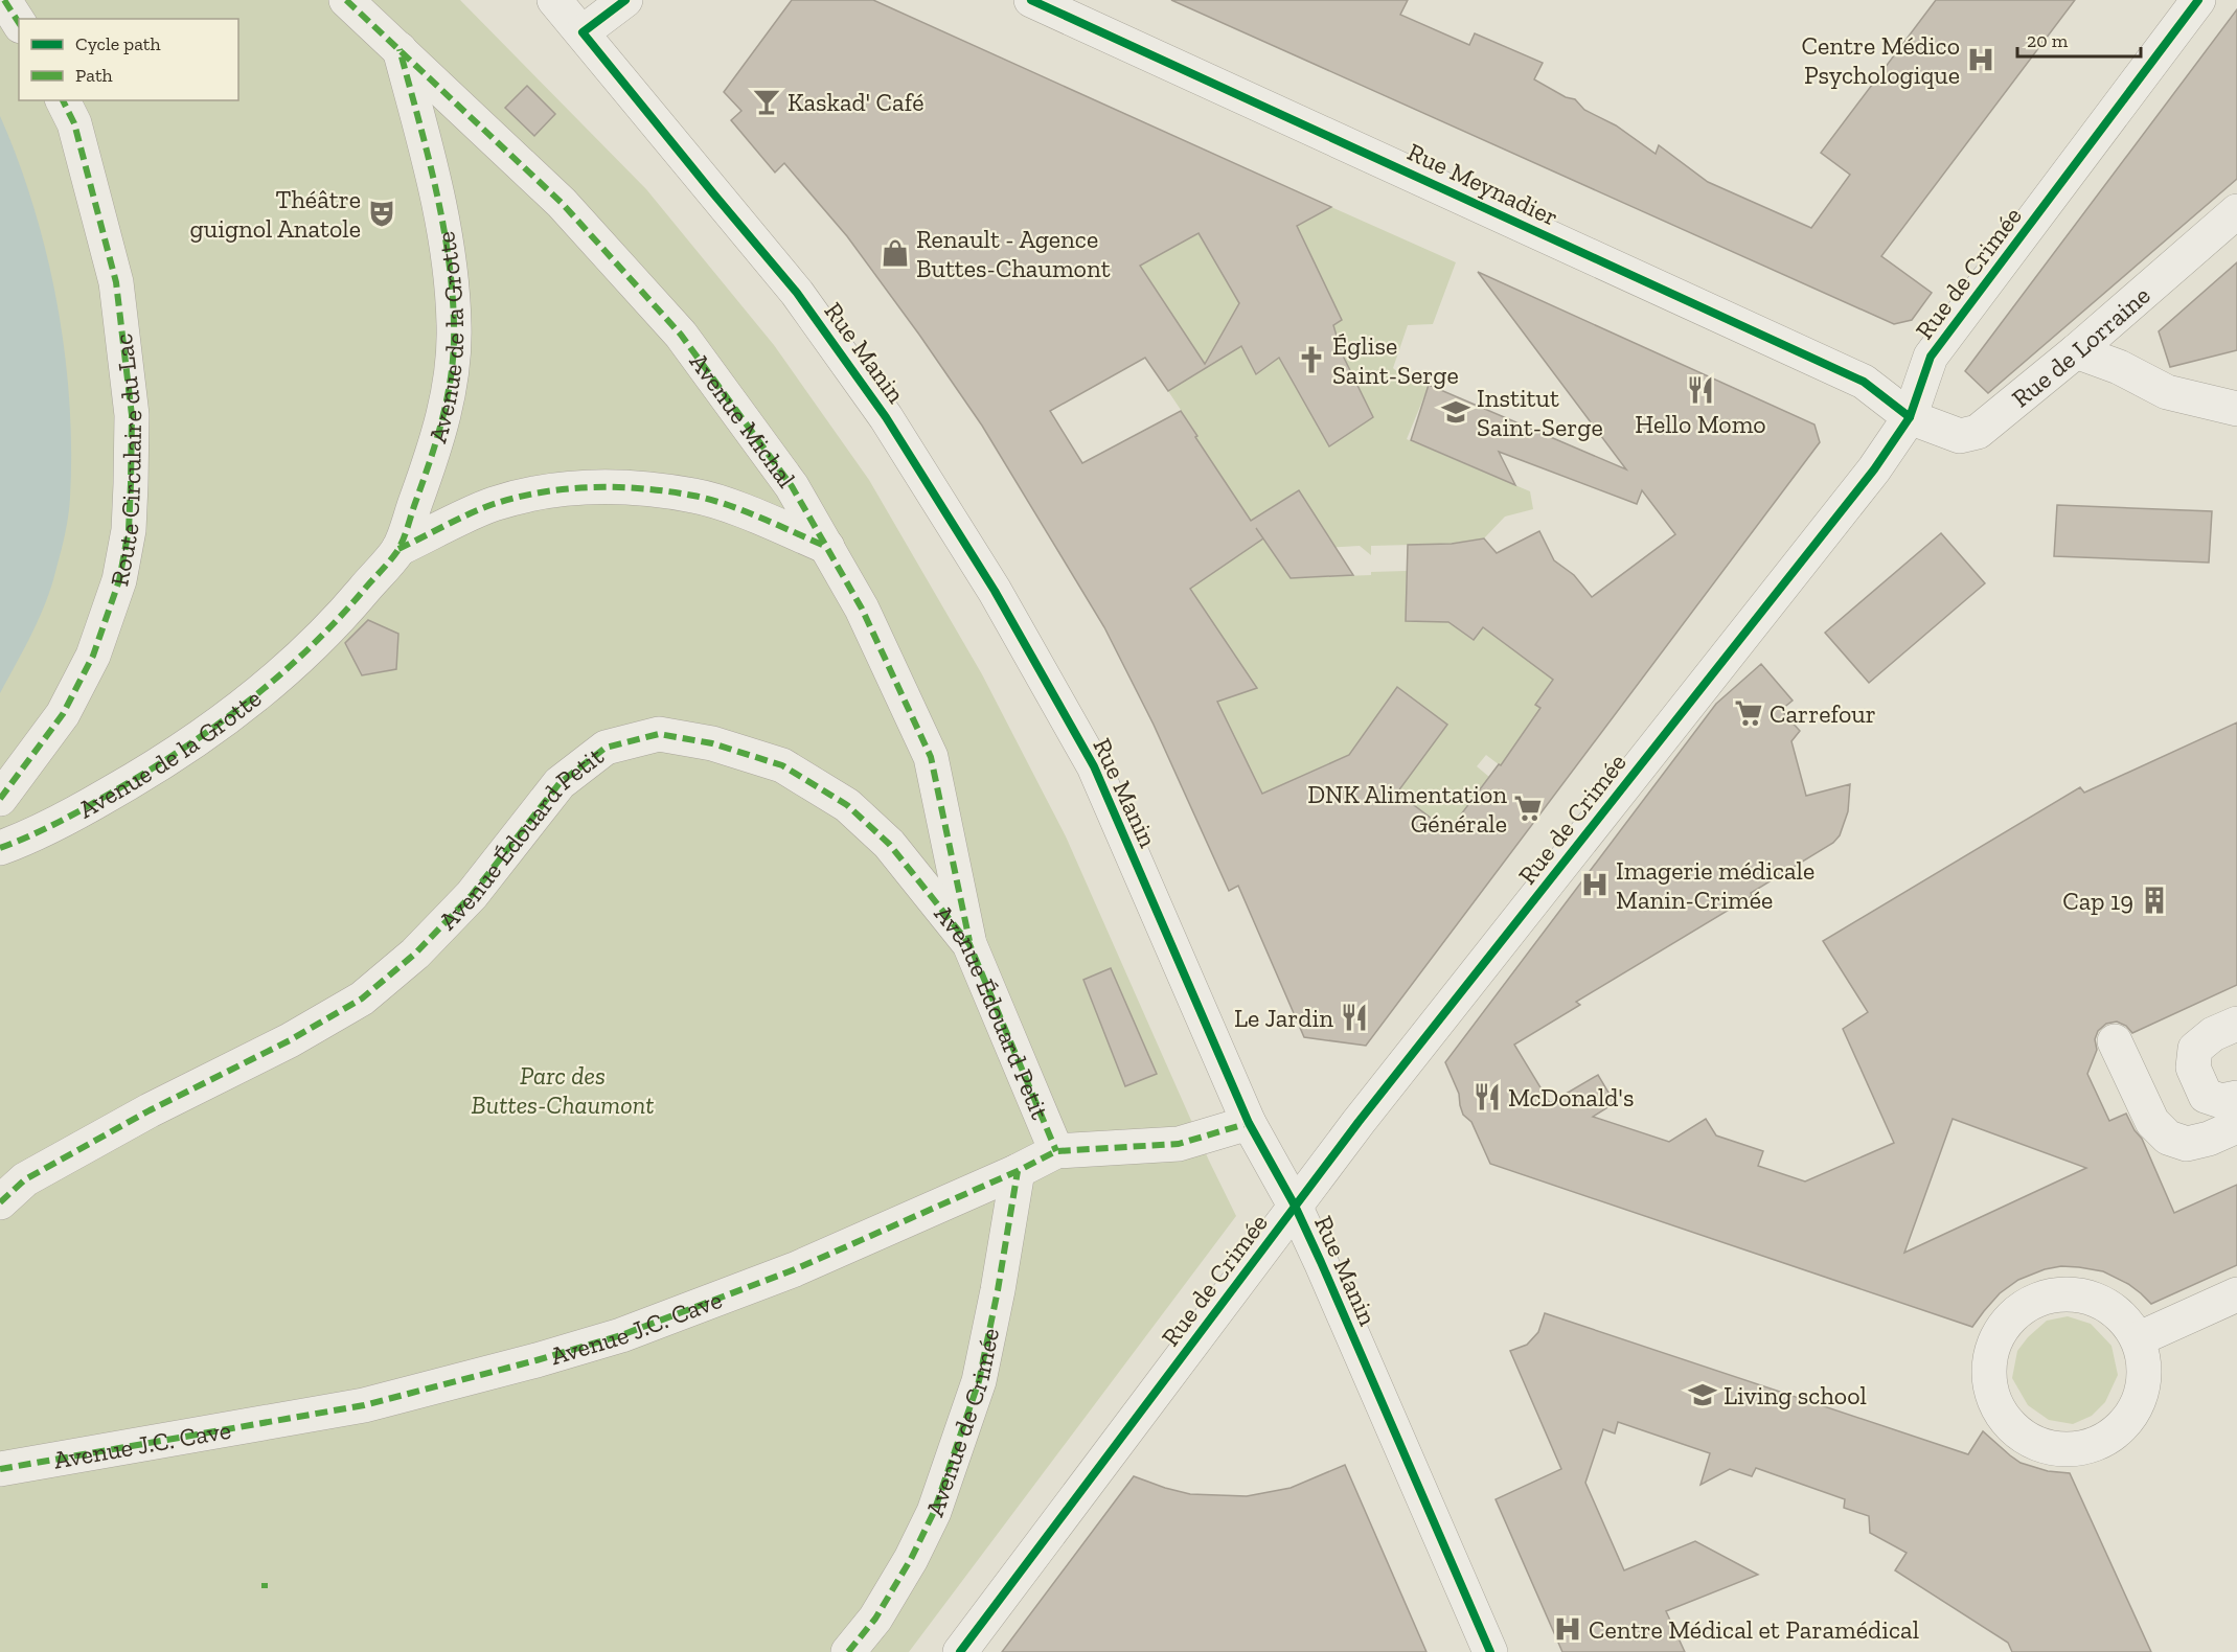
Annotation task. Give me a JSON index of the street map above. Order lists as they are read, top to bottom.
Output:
{
  "streets": {
    "street": [
      "Rue Meynadier",
      "Rue de Crimée",
      "Avenue de la Grotte",
      "Rue de Lorraine",
      "Rue Manin",
      "Avenue Michal",
      "Route Circulaire du Lac",
      "Avenue Édouard Petit",
      "Avenue J.C. Cave",
      "Avenue de Crimée"
    ]
  },
  "crossings": [
    ["Rue Meynadier", "Rue de Crimée"],
    ["Rue Meynadier", "Rue de Lorraine"],
    ["Rue de Crimée", "Rue de Lorraine"],
    ["Rue de Crimée", "Rue Manin"],
    ["Avenue de la Grotte", "Avenue Michal"],
    ["Rue Manin", "Avenue J.C. Cave"],
    ["Avenue Michal", "Avenue Édouard Petit"],
    ["Avenue Édouard Petit", "Avenue J.C. Cave"],
    ["Avenue J.C. Cave", "Avenue de Crimée"]
  ],
  "parks": ["Parc des Buttes-Chaumont"],
  "places": {
    "hospital": ["Centre Médico Psychologique", "Imagerie médicale Manin-Crimée", "Centre Médical et Paramédical"],
    "bar": ["Kaskad' Café"],
    "theatre": ["Théâtre guignol Anatole"],
    "shop": ["Renault - Agence Buttes-Chaumont"],
    "church": ["Église Saint-Serge"],
    "restaurant": ["Hello Momo", "Le Jardin", "McDonald's"],
    "school or university": ["Institut Saint-Serge", "Living school"],
    "supermarket": ["Carrefour", "DNK Alimentation Générale"],
    "building": ["Cap 19"]
  },
  "legend": ["Cycle path", "Path"],
  "scale_bar": "20 m"
}
